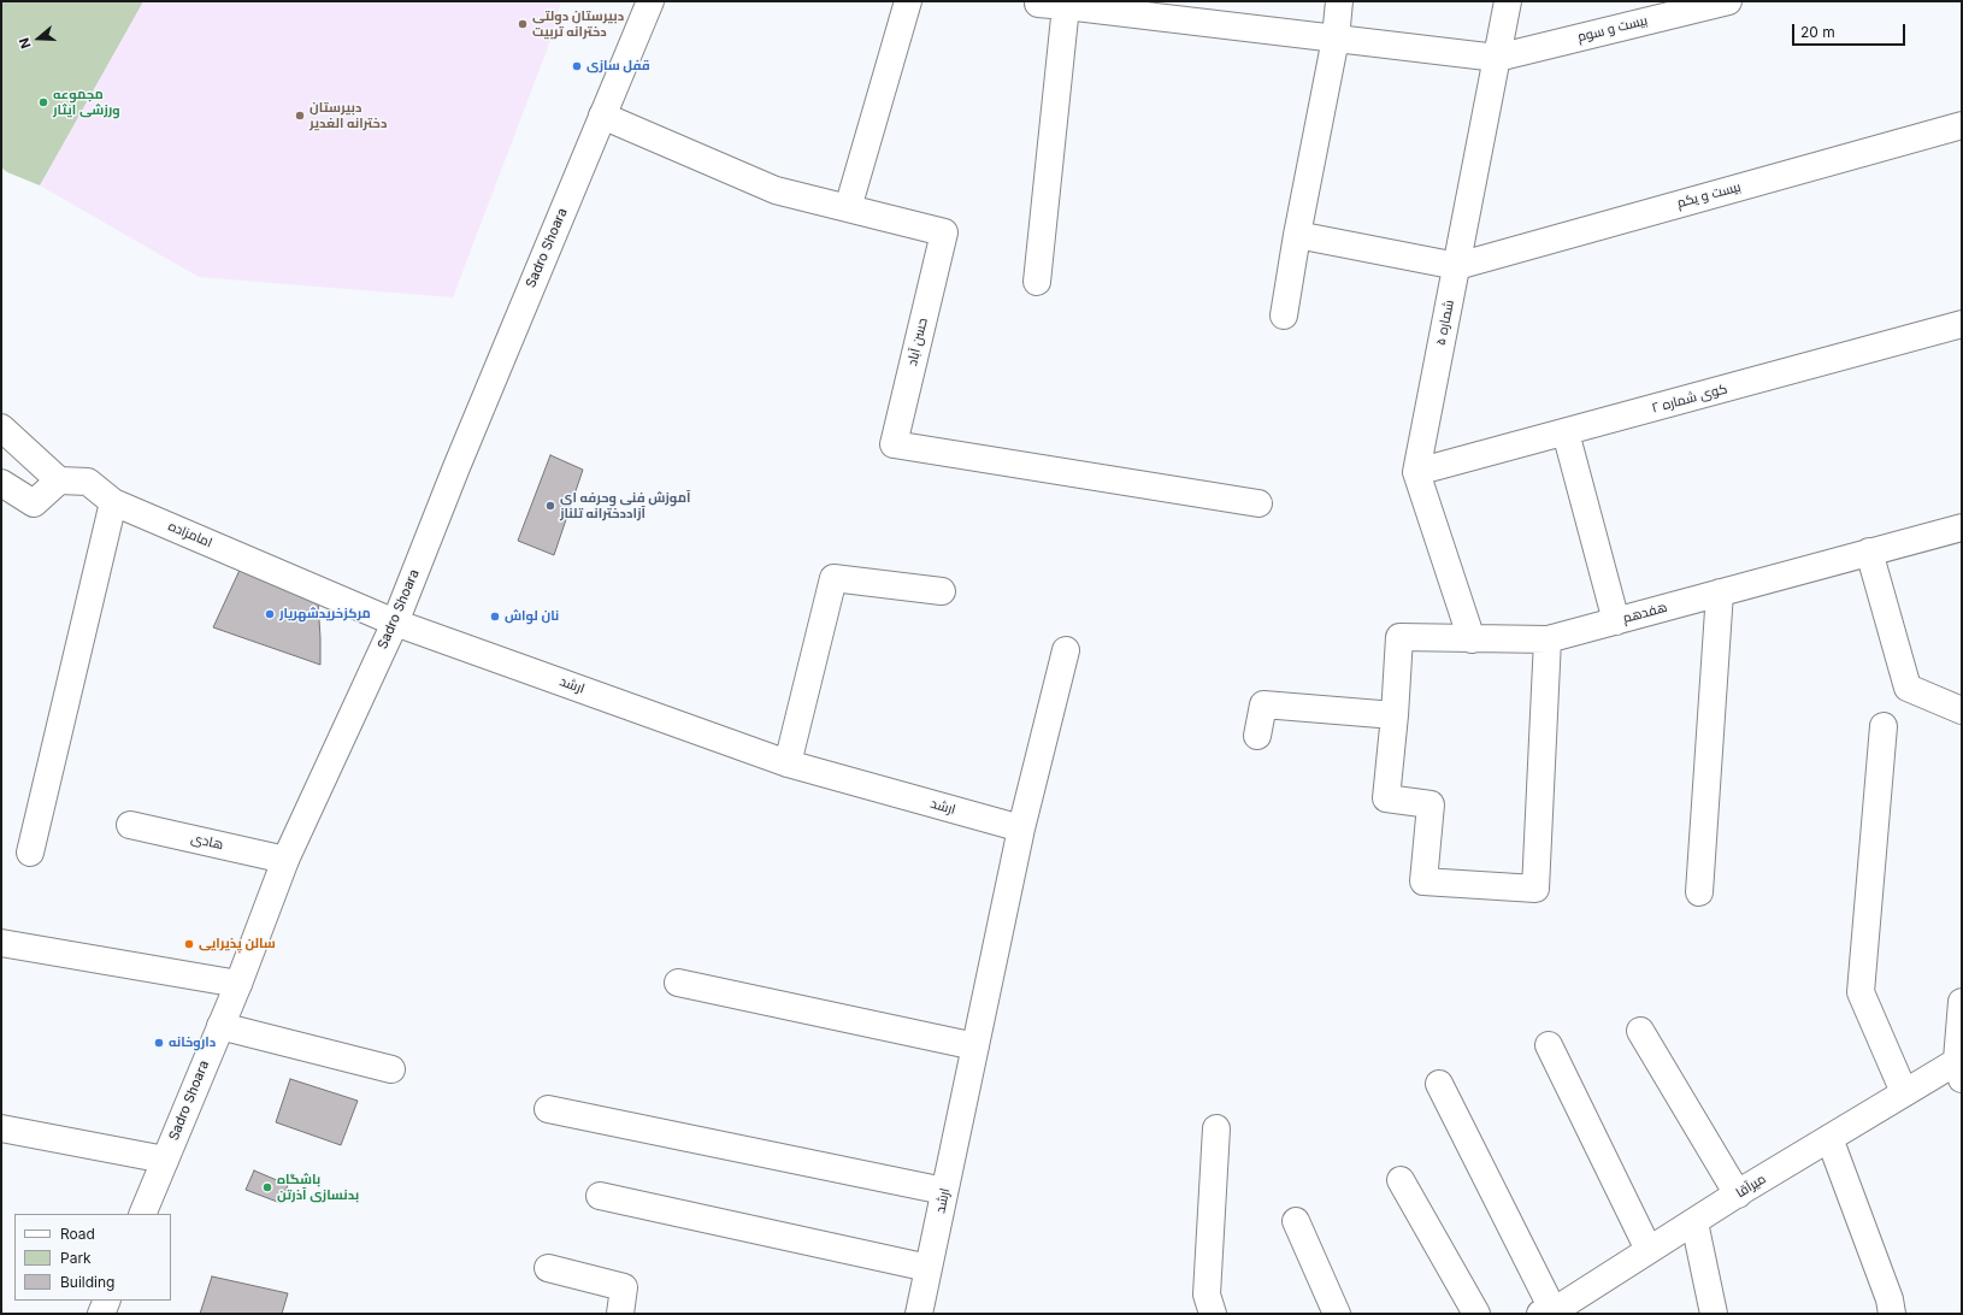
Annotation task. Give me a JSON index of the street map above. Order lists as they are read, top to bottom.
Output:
{
  "streets": {
    "street": [
      "بیست و سوم",
      "بیست و یکم",
      "Sadro Shoara",
      "شماره ۵",
      "حسن آباد",
      "کوی شماره ۲",
      "امامزاده",
      "هفدهم",
      "ارشد",
      "هادی",
      "میرآقا"
    ]
  },
  "crossings": [
    ["بیست و سوم", "شماره ۵"],
    ["بیست و یکم", "شماره ۵"],
    ["Sadro Shoara", "حسن آباد"],
    ["Sadro Shoara", "امامزاده"],
    ["Sadro Shoara", "ارشد"],
    ["Sadro Shoara", "هادی"],
    ["شماره ۵", "کوی شماره ۲"],
    ["شماره ۵", "هفدهم"],
    ["امامزاده", "ارشد"]
  ],
  "places": [
    "دبیرستان دولتی دخترانه تربیت",
    "قفل سازی",
    "مجموعه ورزشی ایثار",
    "دبیرستان دخترانه الغدیر",
    "آموزش فنی وحرفه ای آزاددخترانه تلناز",
    "مرکزخریدشهریار",
    "نان لواش",
    "سالن پذیرایی",
    "داروخانه",
    "باشگاه بدنسازی آذرتن"
  ],
  "legend": ["Road", "Park", "Building"],
  "scale_bar": "20 m",
  "north": "left"
}
